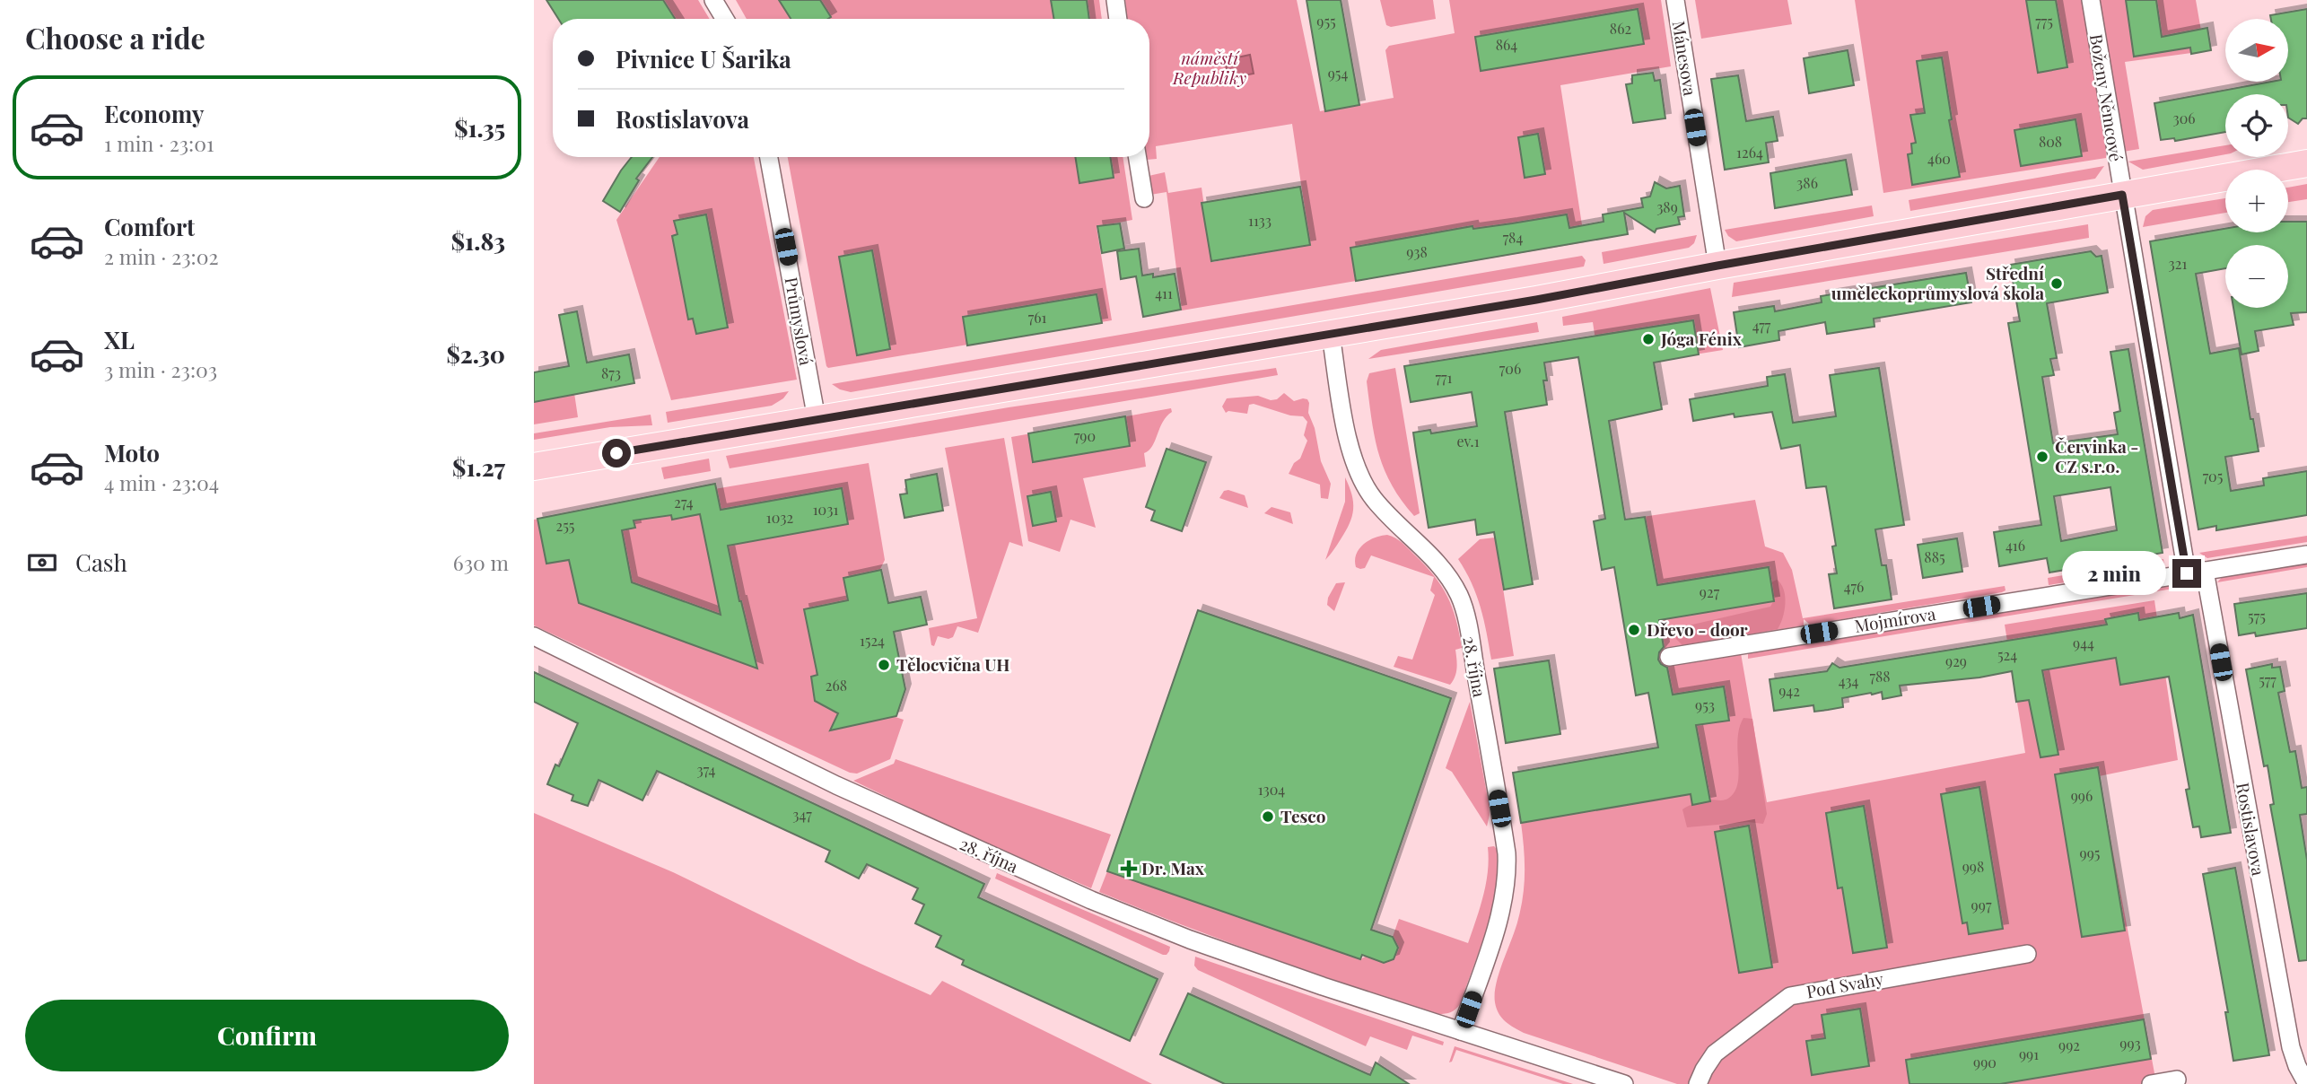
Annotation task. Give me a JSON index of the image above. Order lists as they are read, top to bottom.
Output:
{
  "streets": {
    "street": [
      "Mánesova",
      "Boženy Němcové",
      "Průmyslová",
      "Mojmírova",
      "28. října",
      "Rostislavova",
      "Pod Svahy"
    ]
  },
  "crossings": [
    ["Mojmírova", "Rostislavova"]
  ],
  "parks": ["náměstí Republiky"],
  "places": {
    "other": [
      "Střední uměleckoprůmyslová škola",
      "Jóga Fénix",
      "Červinka - CZ s.r.o.",
      "Dřevo - door",
      "Tělocvična UH",
      "Tesco"
    ],
    "health": ["Dr. Max"]
  },
  "house_numbers": [
    "955",
    "775",
    "862",
    "864",
    "954",
    "306",
    "808",
    "1264",
    "460",
    "386",
    "389",
    "1133",
    "784",
    "938",
    "321",
    "411",
    "761",
    "477",
    "706",
    "873",
    "771",
    "790",
    "ev.1",
    "705",
    "274",
    "1031",
    "1032",
    "255",
    "416",
    "885",
    "476",
    "927",
    "575",
    "1524",
    "944",
    "524",
    "929",
    "788",
    "577",
    "434",
    "268",
    "942",
    "953",
    "374",
    "1304",
    "996",
    "347",
    "995",
    "998",
    "997",
    "993",
    "992",
    "991",
    "990"
  ],
  "north": "right",
  "page": {
    "heading": "Choose a ride",
    "map_buttons": ["+", "−"],
    "banner": ["Pivnice U Šarika", "Rostislavova"],
    "list": [
      {
        "name": "Economy",
        "note": "1 min · 23:01",
        "value": "$1.35"
      },
      {
        "name": "Comfort",
        "note": "2 min · 23:02",
        "value": "$1.83"
      },
      {
        "name": "XL",
        "note": "3 min · 23:03",
        "value": "$2.30"
      },
      {
        "name": "Moto",
        "note": "4 min · 23:04",
        "value": "$1.27"
      }
    ],
    "pay": ["Cash", "630 m"],
    "bubble": "2 min",
    "buttons": "Confirm"
  }
}
